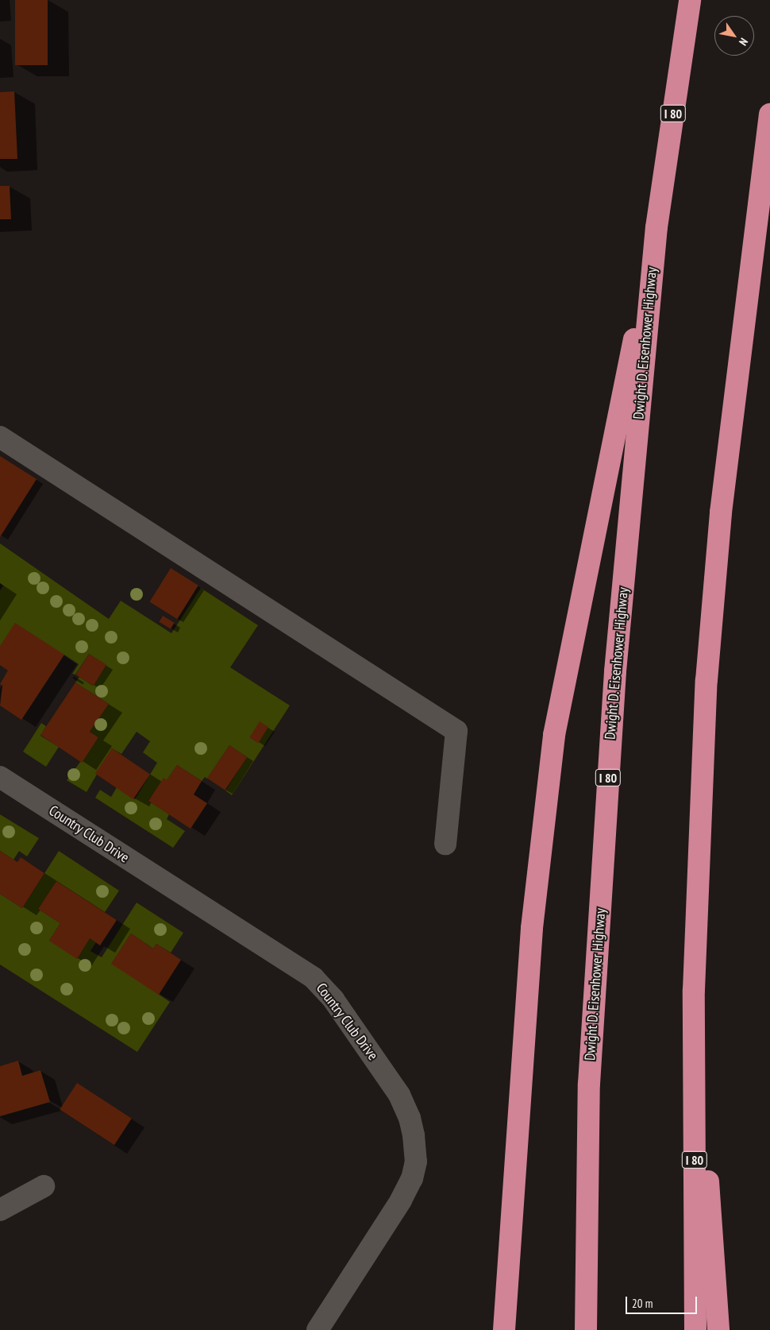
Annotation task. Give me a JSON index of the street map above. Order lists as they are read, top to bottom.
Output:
{
  "streets": {
    "highway": ["I 80", "Dwight D. Eisenhower Highway"],
    "street": ["Country Club Drive"]
  },
  "scale_bar": "20 m",
  "north": "bottom right"
}
